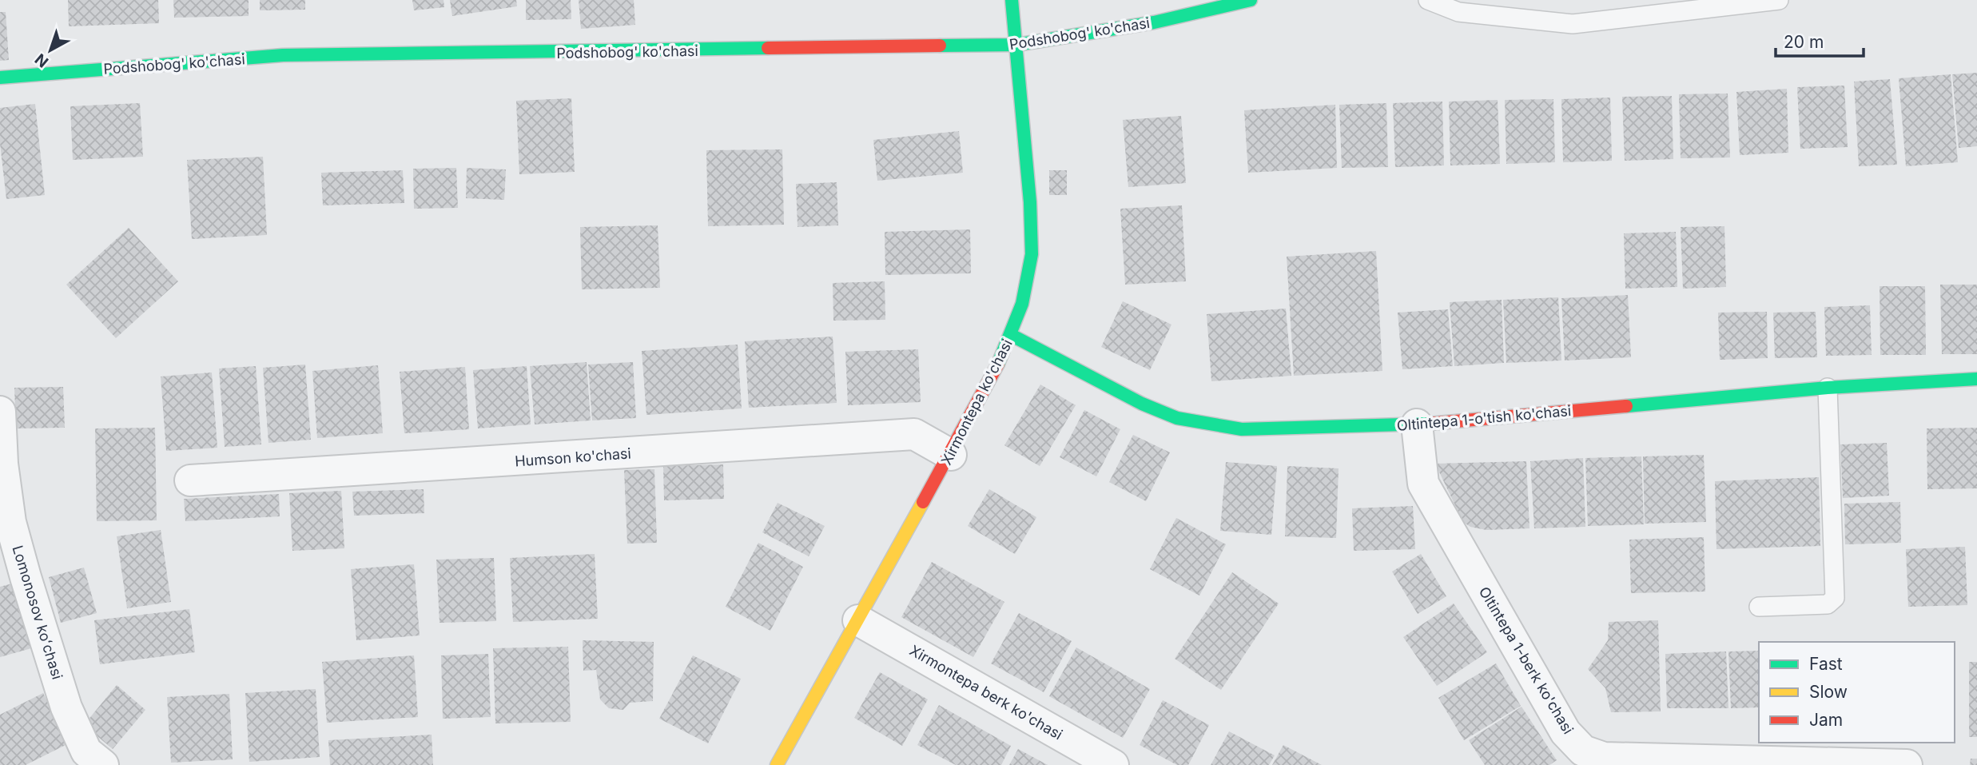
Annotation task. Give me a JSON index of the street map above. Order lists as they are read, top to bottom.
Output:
{
  "streets": {
    "street": [
      "Podshobog' ko'chasi",
      "Xirmontepa ko'chasi",
      "Oltintepa 1-o'tish ko'chasi",
      "Humson ko'chasi",
      "Lomonosov koʻchasi",
      "Oltintepa 1-berk ko'chasi",
      "Xirmontepa berk ko'chasi"
    ]
  },
  "crossings": [
    ["Podshobog' ko'chasi", "Xirmontepa ko'chasi"],
    ["Xirmontepa ko'chasi", "Oltintepa 1-o'tish ko'chasi"],
    ["Xirmontepa ko'chasi", "Humson ko'chasi"],
    ["Xirmontepa ko'chasi", "Xirmontepa berk ko'chasi"],
    ["Oltintepa 1-o'tish ko'chasi", "Oltintepa 1-berk ko'chasi"]
  ],
  "legend": ["Fast", "Slow", "Jam"],
  "scale_bar": "20 m",
  "north": "bottom left"
}
